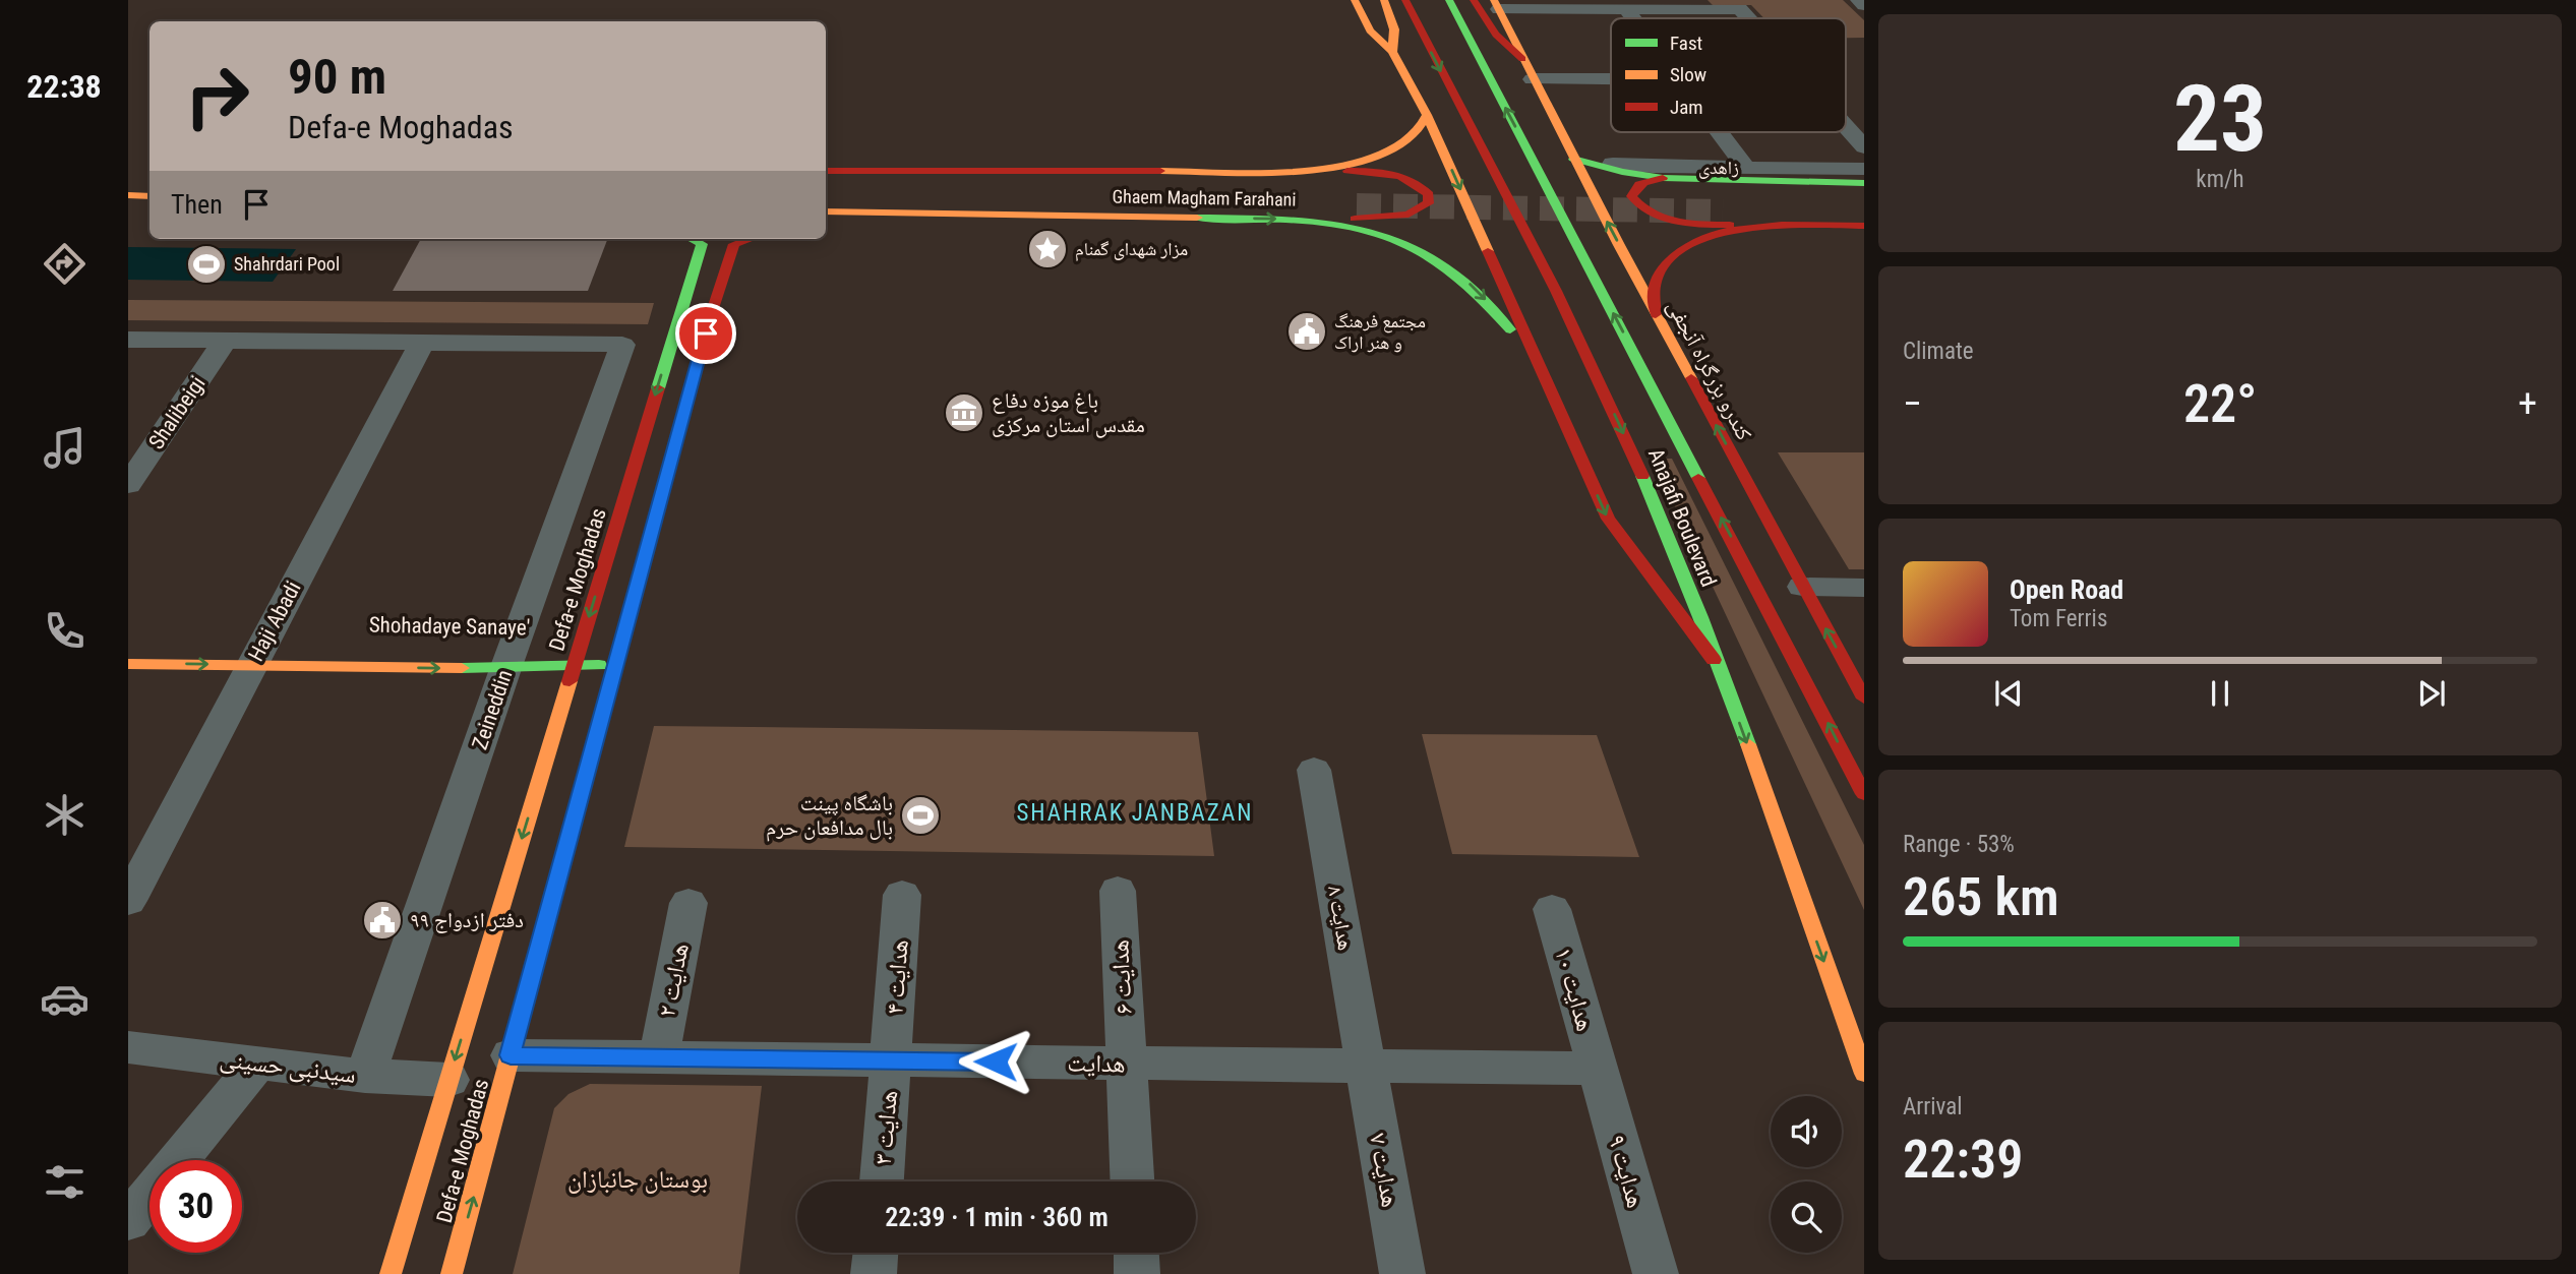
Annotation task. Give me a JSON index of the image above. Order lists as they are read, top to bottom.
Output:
{
  "streets": {
    "main road": [
      "Ghaem Magham Farahani",
      "کندرو بزرگراه آنجفی",
      "Anajafi Boulevard",
      "Defa-e Moghadas",
      "Shohadaye Sanaye'"
    ],
    "street": [
      "زاهدی",
      "Shalibeigi",
      "Haji Abadi",
      "Zeineddin",
      "هدایت ۸",
      "هدایت ۴",
      "هدایت ۶",
      "هدایت ۲",
      "هدایت ۱۰",
      "هدایت",
      "سیدنبی حسینی",
      "هدایت ۳",
      "هدایت ۷",
      "هدایت ۹"
    ]
  },
  "crossings": [
    ["زاهدی", "کندرو بزرگراه آنجفی"],
    ["Defa-e Moghadas", "Shohadaye Sanaye'"],
    ["Defa-e Moghadas", "هدایت"],
    ["Defa-e Moghadas", "سیدنبی حسینی"],
    ["Haji Abadi", "Shohadaye Sanaye'"],
    ["Haji Abadi", "Zeineddin"],
    ["Shohadaye Sanaye'", "Zeineddin"],
    ["Zeineddin", "سیدنبی حسینی"],
    ["هدایت ۸", "هدایت"],
    ["هدایت ۸", "هدایت ۷"],
    ["هدایت ۴", "هدایت"],
    ["هدایت ۴", "هدایت ۳"],
    ["هدایت ۶", "هدایت"],
    ["هدایت ۲", "هدایت"],
    ["هدایت ۱۰", "هدایت"],
    ["هدایت ۱۰", "هدایت ۹"],
    ["هدایت", "هدایت ۳"],
    ["هدایت", "هدایت ۷"],
    ["هدایت", "هدایت ۹"]
  ],
  "one_way": ["Shohadaye Sanaye'"],
  "districts": ["SHAHRAK JANBAZAN"],
  "parks": ["بوستان جانبازان"],
  "places": {
    "place": ["مزار شهدای گمنام"],
    "sports": ["Shahrdari Pool", "باشگاه پینت بال مدافعان حرم"],
    "public building": ["مجتمع فرهنگ و هنر اراک", "دفتر ازدواج ۹۹"],
    "museum": ["باغ موزه دفاع مقدس استان مرکزی"]
  },
  "legend": ["Fast", "Slow", "Jam"],
  "page": {
    "tabs": "22:38",
    "tile": [
      ["23", "km/h"],
      "Climate",
      ["Range · 53%", "265 km"],
      ["Arrival", "22:39"]
    ],
    "turn": ["90 m", "Defa-e Moghadas"],
    "then": "Then",
    "heat": ["−", "22°", "+"],
    "song": ["Open Road", "Tom Ferris"],
    "limit": "30",
    "trip": "22:39 · 1 min · 360 m"
  }
}
